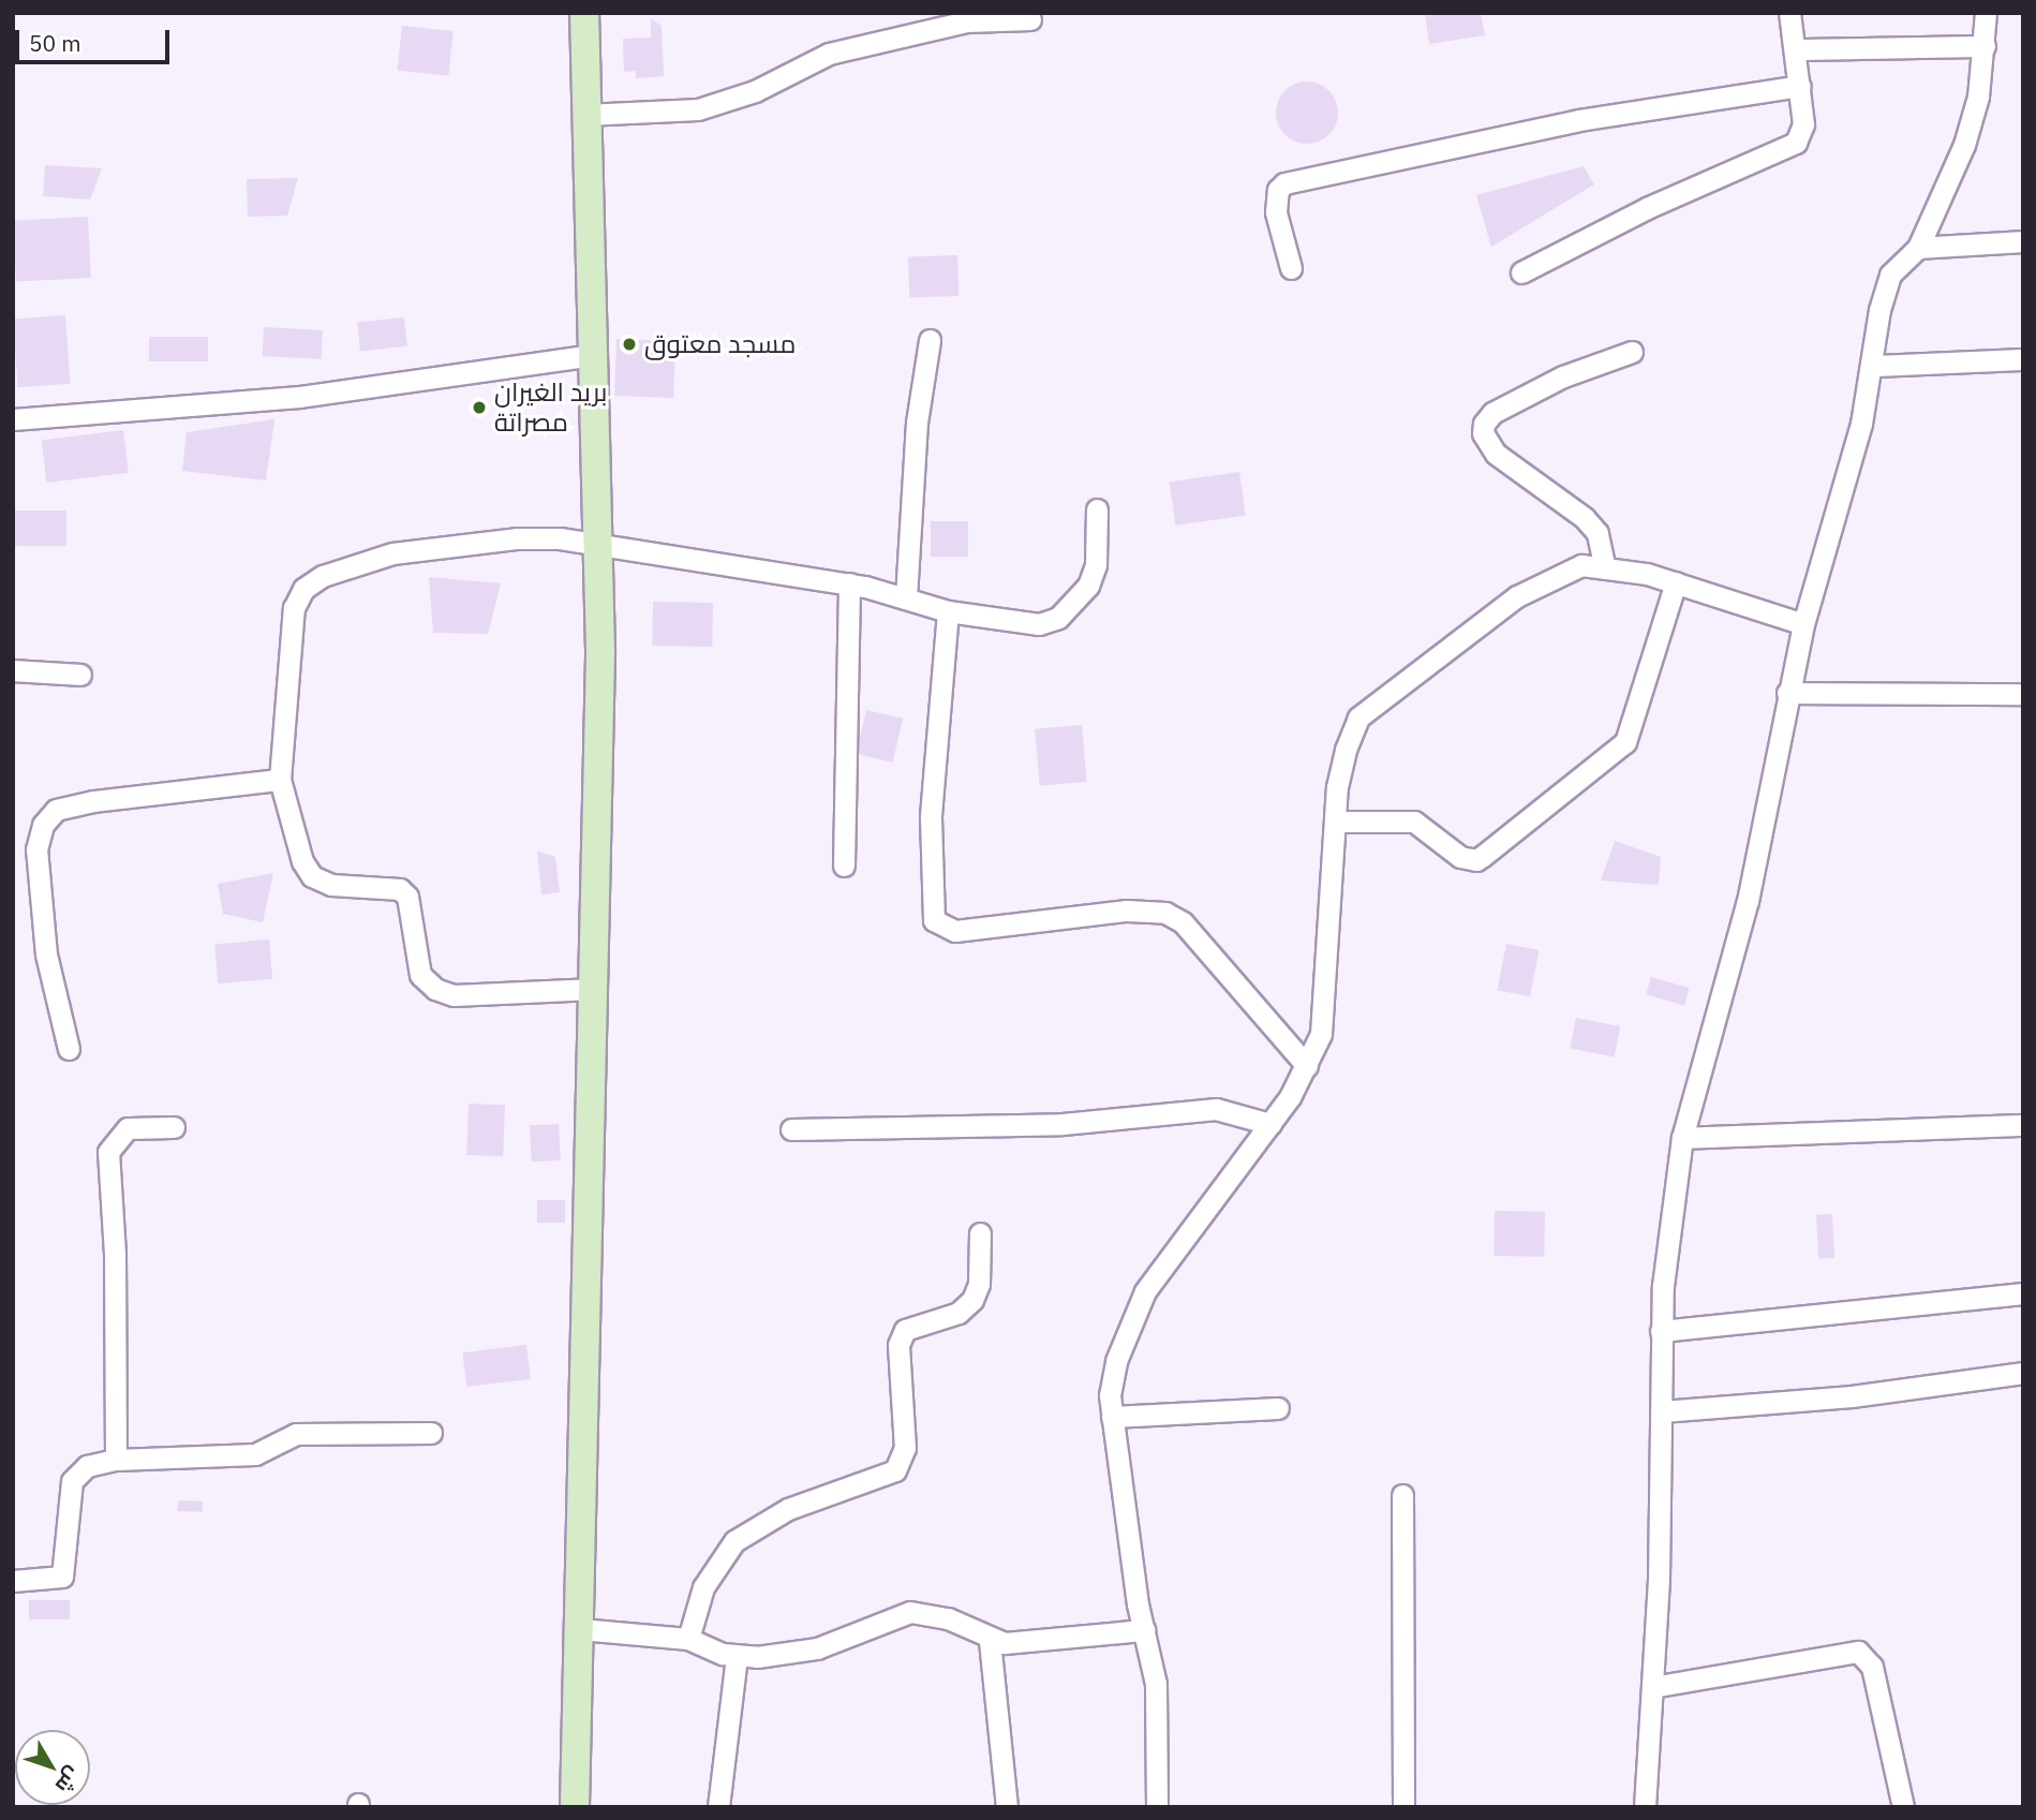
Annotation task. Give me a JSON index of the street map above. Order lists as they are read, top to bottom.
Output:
{
  "places": ["مسجد معتوق", "بريد الغيران مصراتة"],
  "scale_bar": "50 m",
  "north": "bottom right"
}
